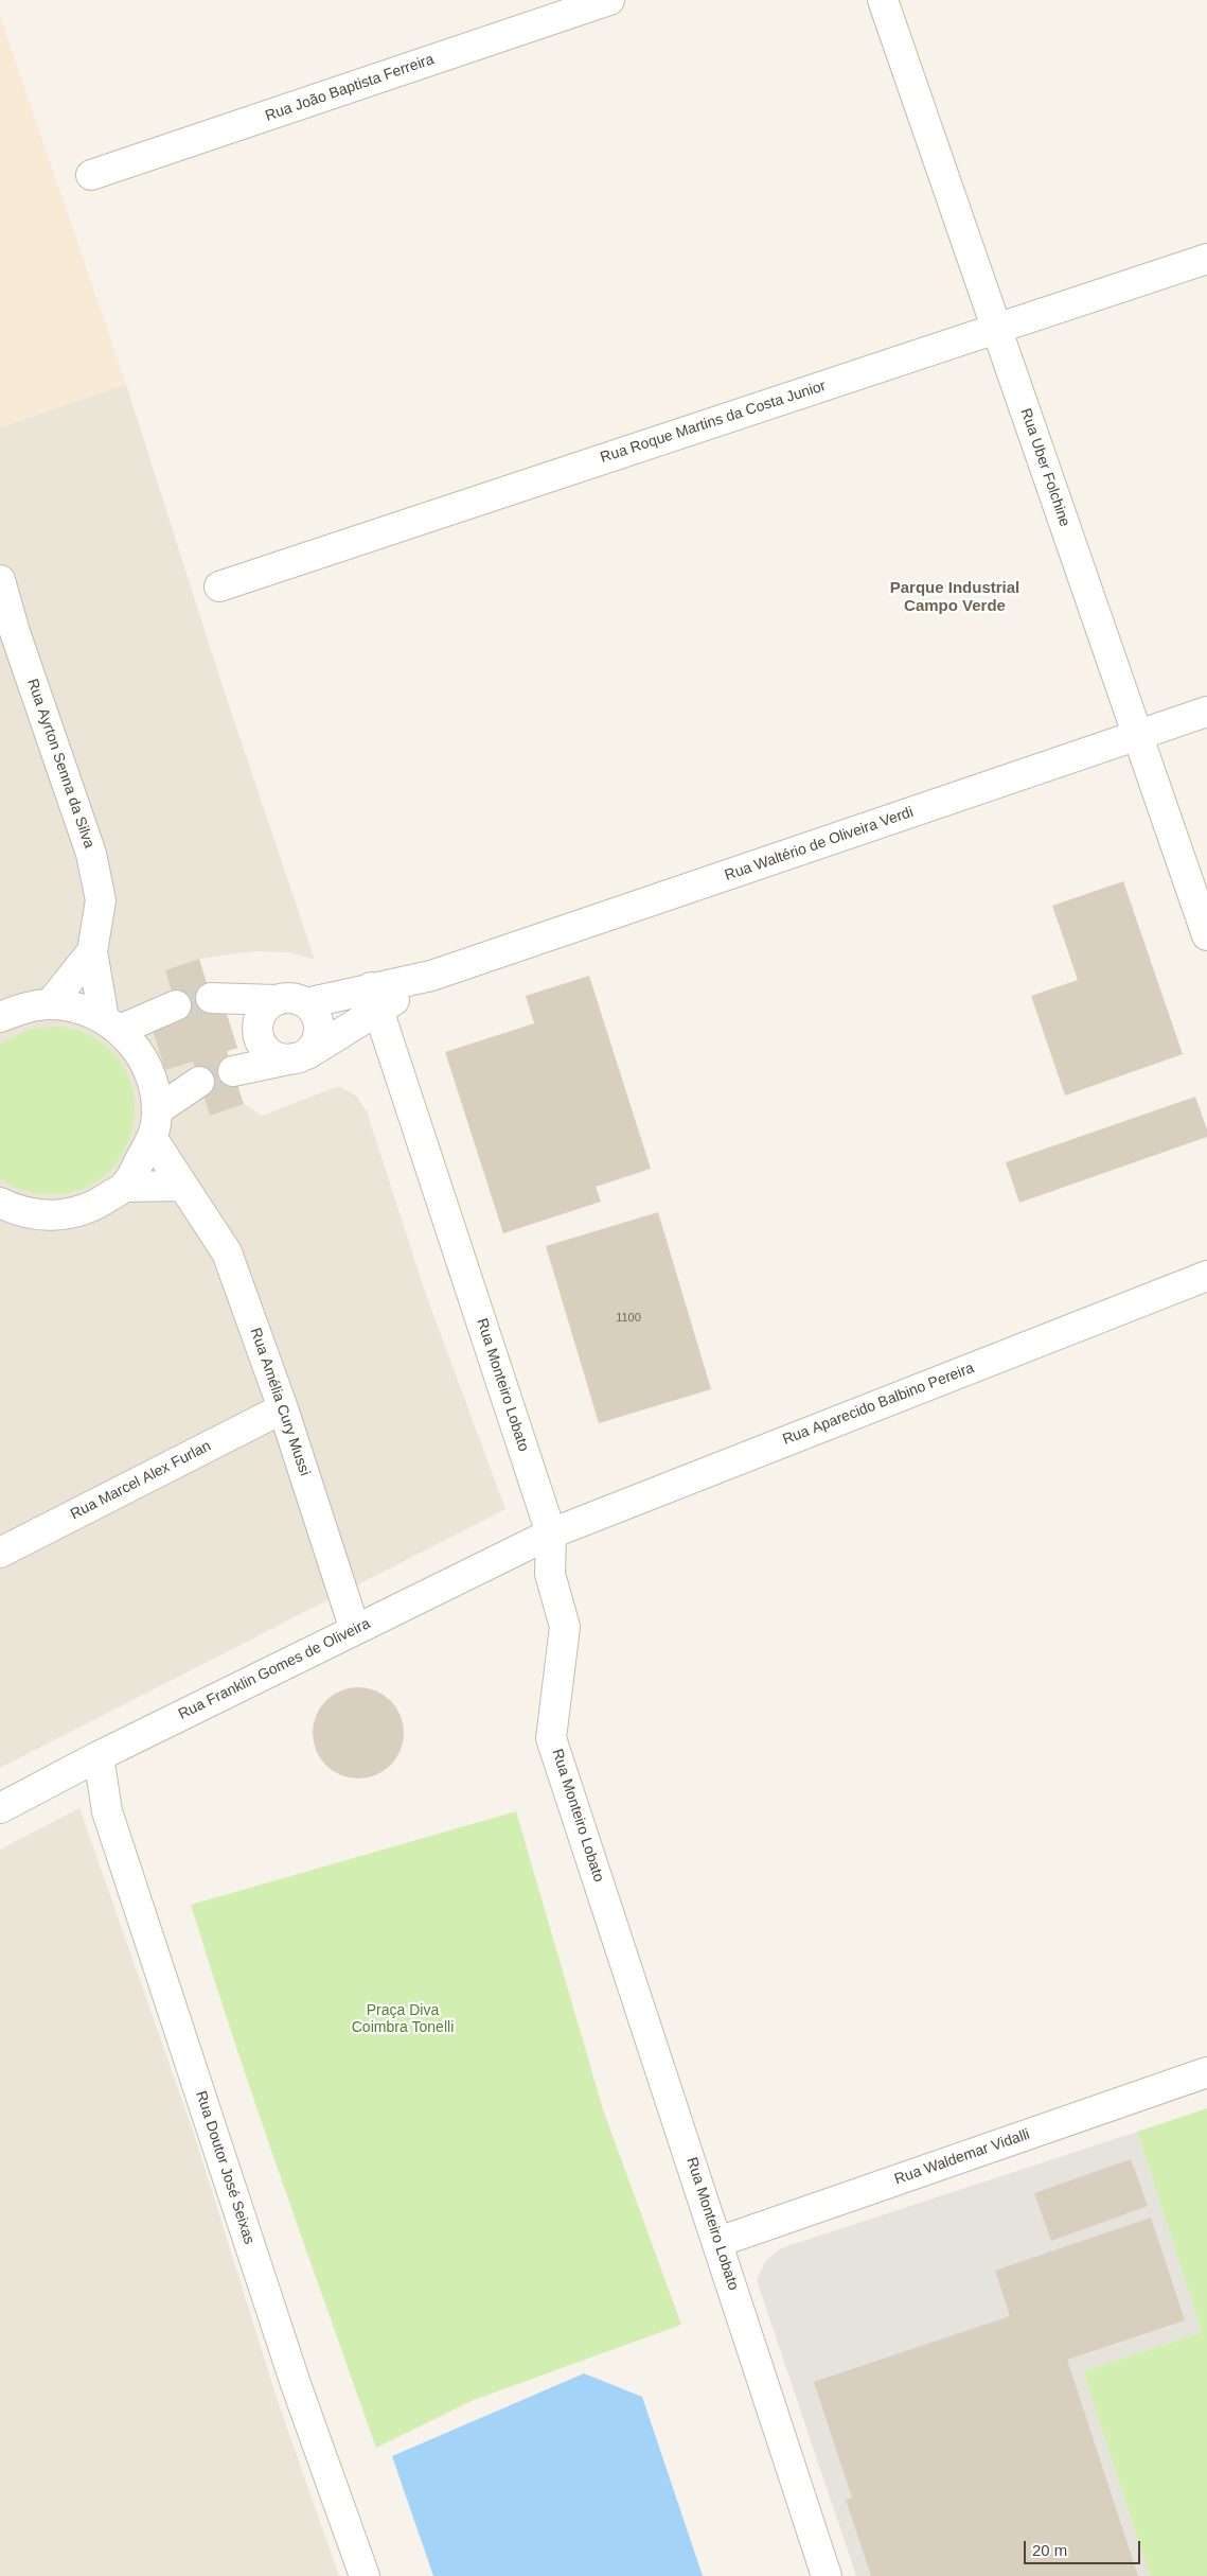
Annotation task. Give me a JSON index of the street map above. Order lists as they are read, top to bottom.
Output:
{
  "streets": {
    "street": [
      "Rua João Baptista Ferreira",
      "Rua Roque Martins da Costa Junior",
      "Rua Uber Folchine",
      "Rua Ayrton Senna da Silva",
      "Rua Waltério de Oliveira Verdi",
      "Rua Monteiro Lobato",
      "Rua Amélia Cury Mussi",
      "Rua Aparecido Balbino Pereira",
      "Rua Marcel Alex Furlan",
      "Rua Franklin Gomes de Oliveira",
      "Rua Waldemar Vidalli",
      "Rua Doutor José Seixas"
    ]
  },
  "crossings": [
    ["Rua Roque Martins da Costa Junior", "Rua Uber Folchine"],
    ["Rua Uber Folchine", "Rua Waltério de Oliveira Verdi"],
    ["Rua Waltério de Oliveira Verdi", "Rua Monteiro Lobato"],
    ["Rua Monteiro Lobato", "Rua Aparecido Balbino Pereira"],
    ["Rua Monteiro Lobato", "Rua Franklin Gomes de Oliveira"],
    ["Rua Monteiro Lobato", "Rua Waldemar Vidalli"],
    ["Rua Amélia Cury Mussi", "Rua Marcel Alex Furlan"],
    ["Rua Amélia Cury Mussi", "Rua Franklin Gomes de Oliveira"],
    ["Rua Aparecido Balbino Pereira", "Rua Franklin Gomes de Oliveira"],
    ["Rua Franklin Gomes de Oliveira", "Rua Doutor José Seixas"]
  ],
  "districts": ["Parque Industrial Campo Verde"],
  "parks": ["Praça Diva Coimbra Tonelli"],
  "house_numbers": ["1100"],
  "scale_bar": "20 m"
}
